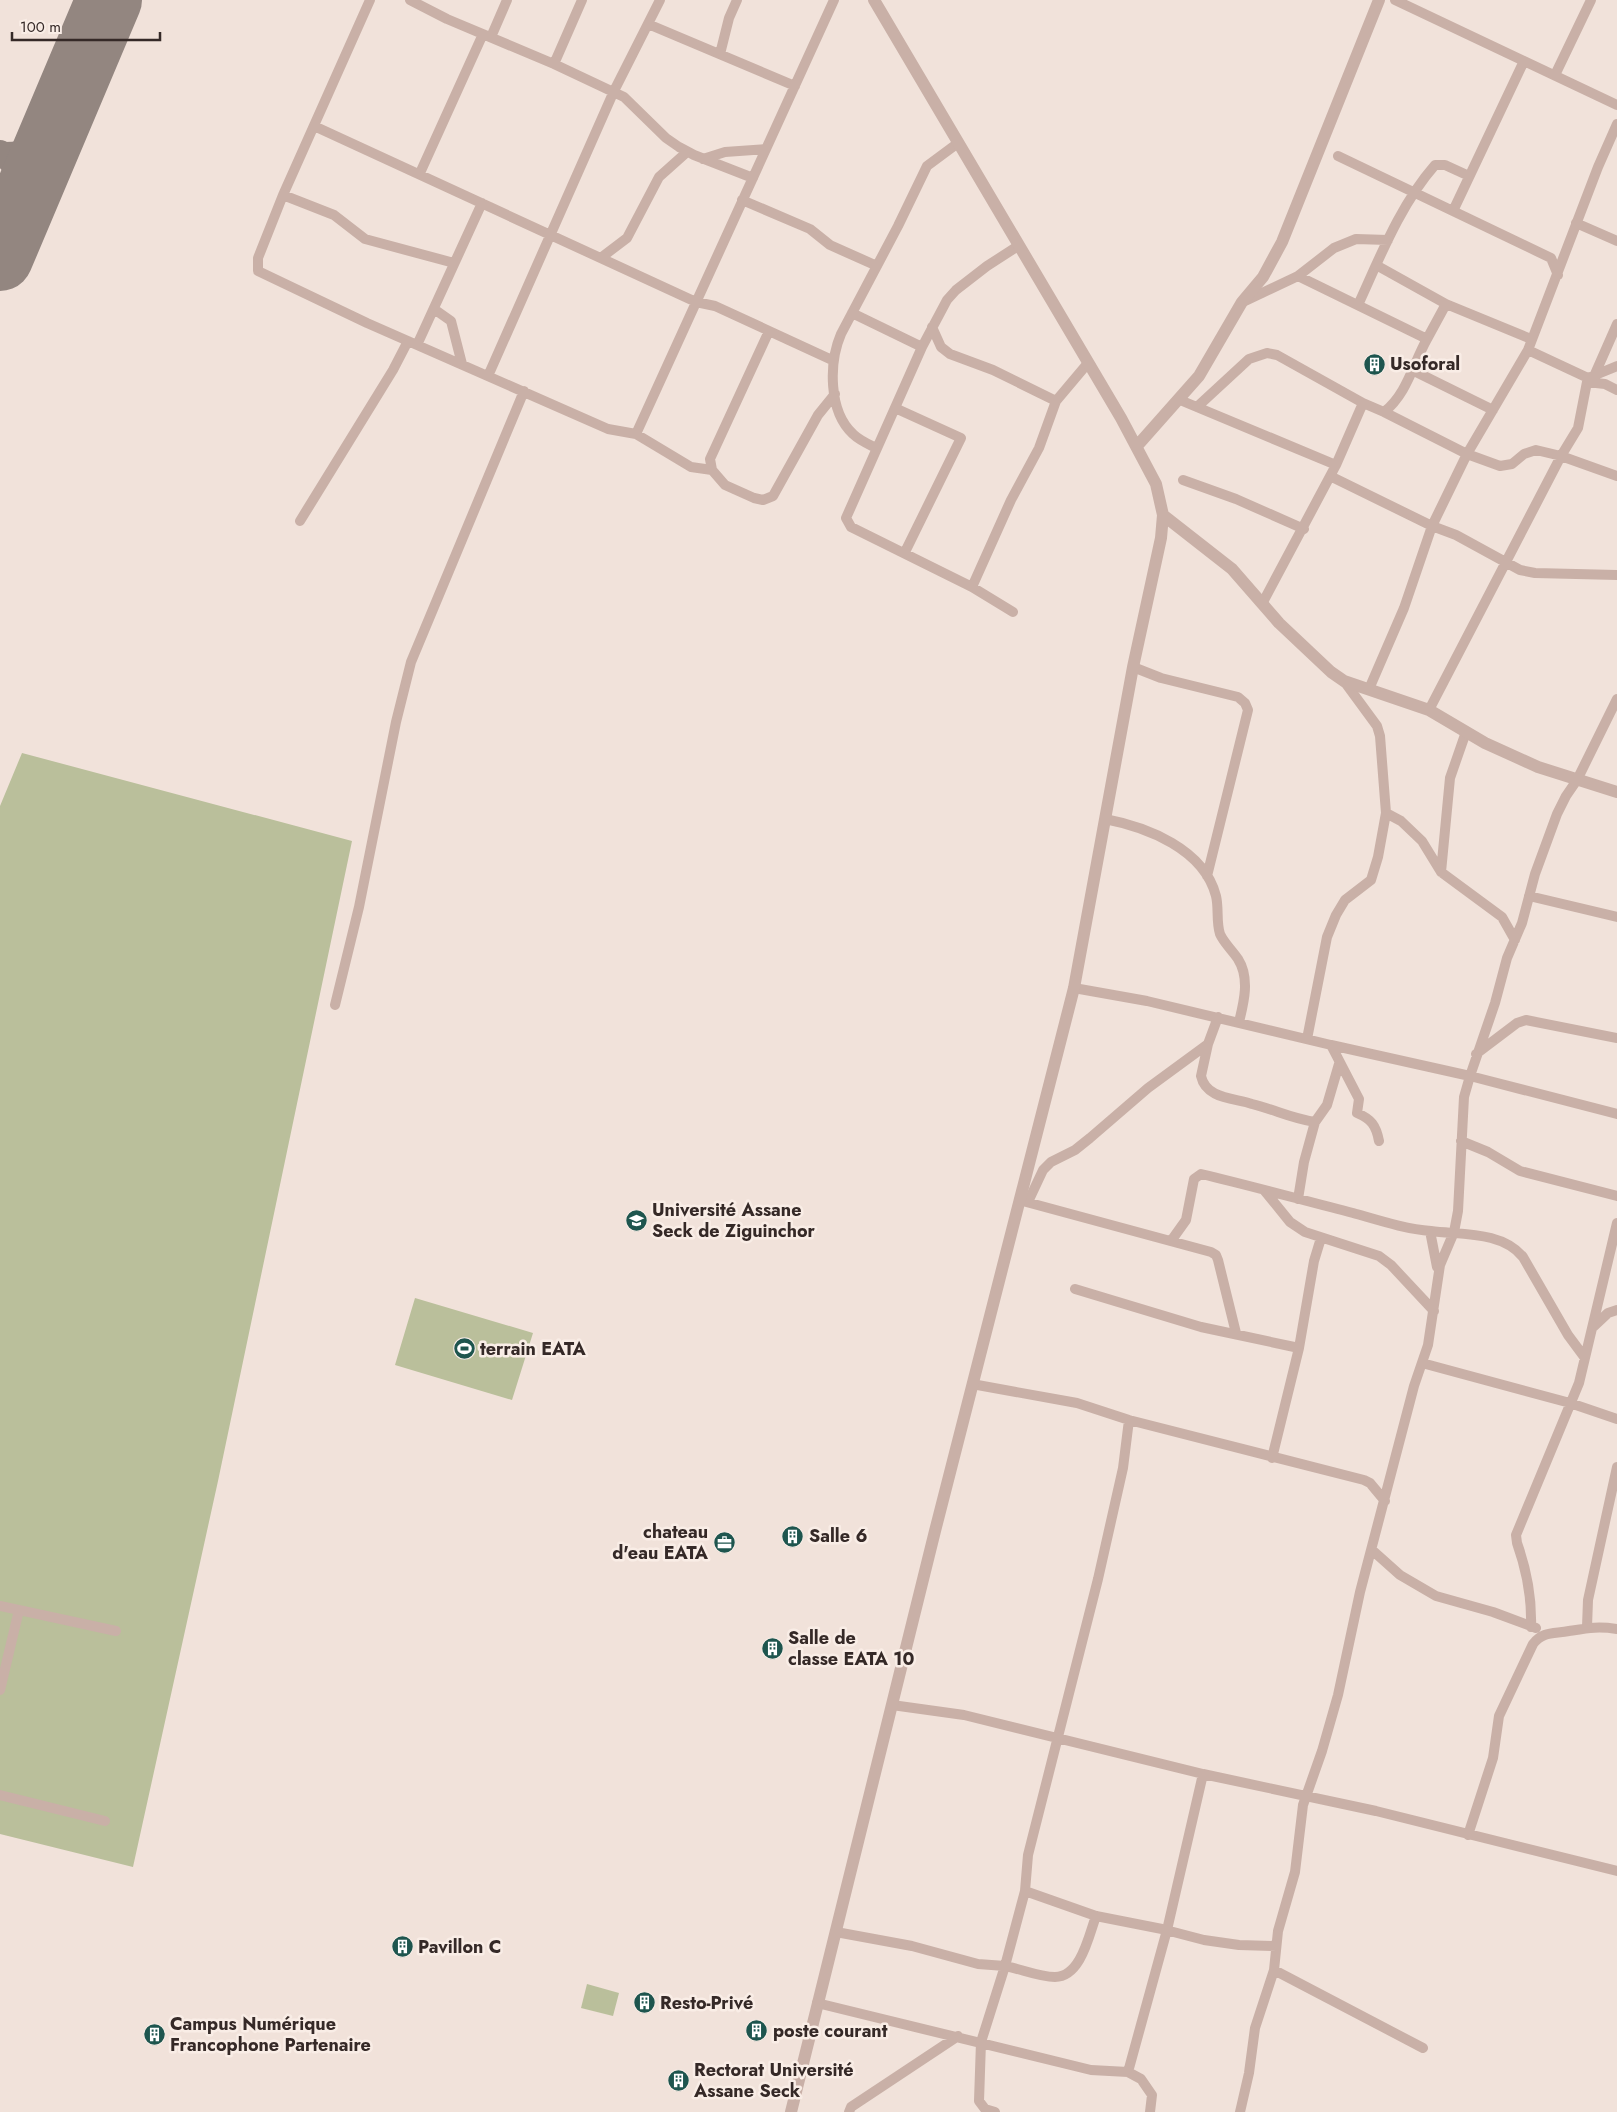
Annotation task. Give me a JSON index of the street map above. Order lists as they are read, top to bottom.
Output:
{
  "places": {
    "building": [
      "Usoforal",
      "Salle 6",
      "Salle de classe EATA 10",
      "Pavillon C",
      "Resto-Privé",
      "poste courant",
      "Campus Numérique Francophone Partenaire",
      "Rectorat Université Assane Seck"
    ],
    "school or university": ["Université Assane Seck de Ziguinchor"],
    "sports": ["terrain EATA"],
    "office": ["chateau d'eau EATA"]
  },
  "scale_bar": "100 m"
}
